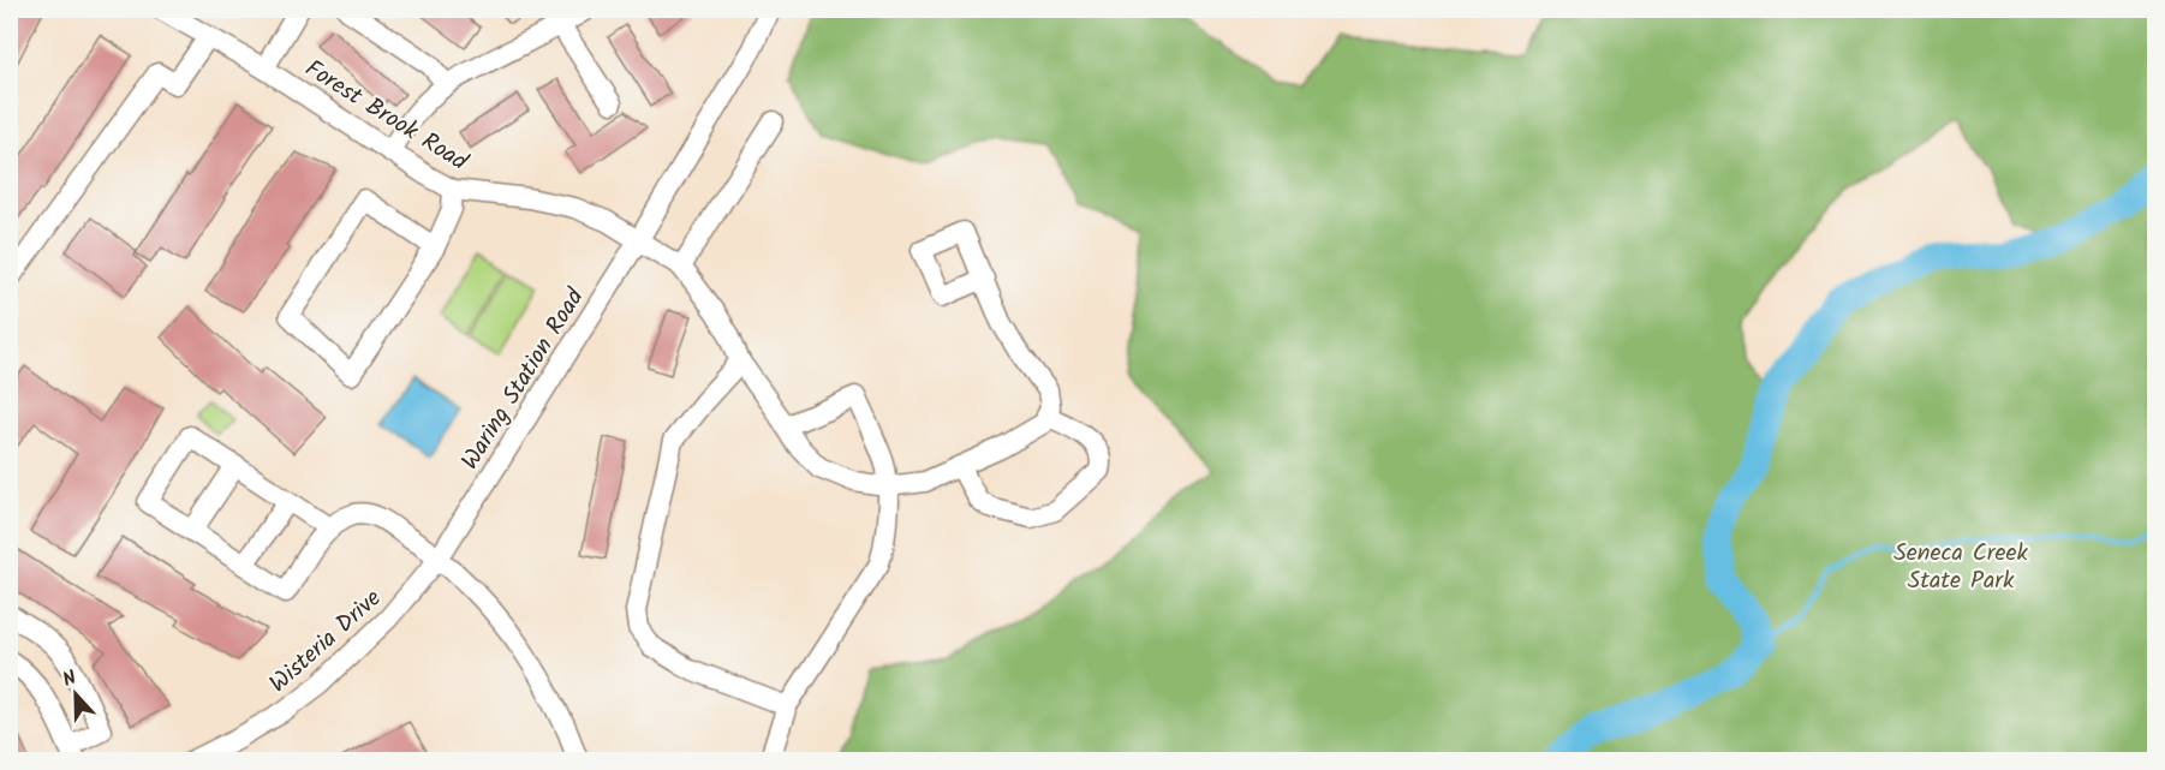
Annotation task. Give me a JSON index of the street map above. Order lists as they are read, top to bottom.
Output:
{
  "streets": {
    "street": ["Forest Brook Road", "Waring Station Road", "Wisteria Drive"]
  },
  "crossings": [
    ["Forest Brook Road", "Waring Station Road"],
    ["Waring Station Road", "Wisteria Drive"]
  ],
  "parks": ["Seneca Creek State Park"],
  "north": "top"
}
